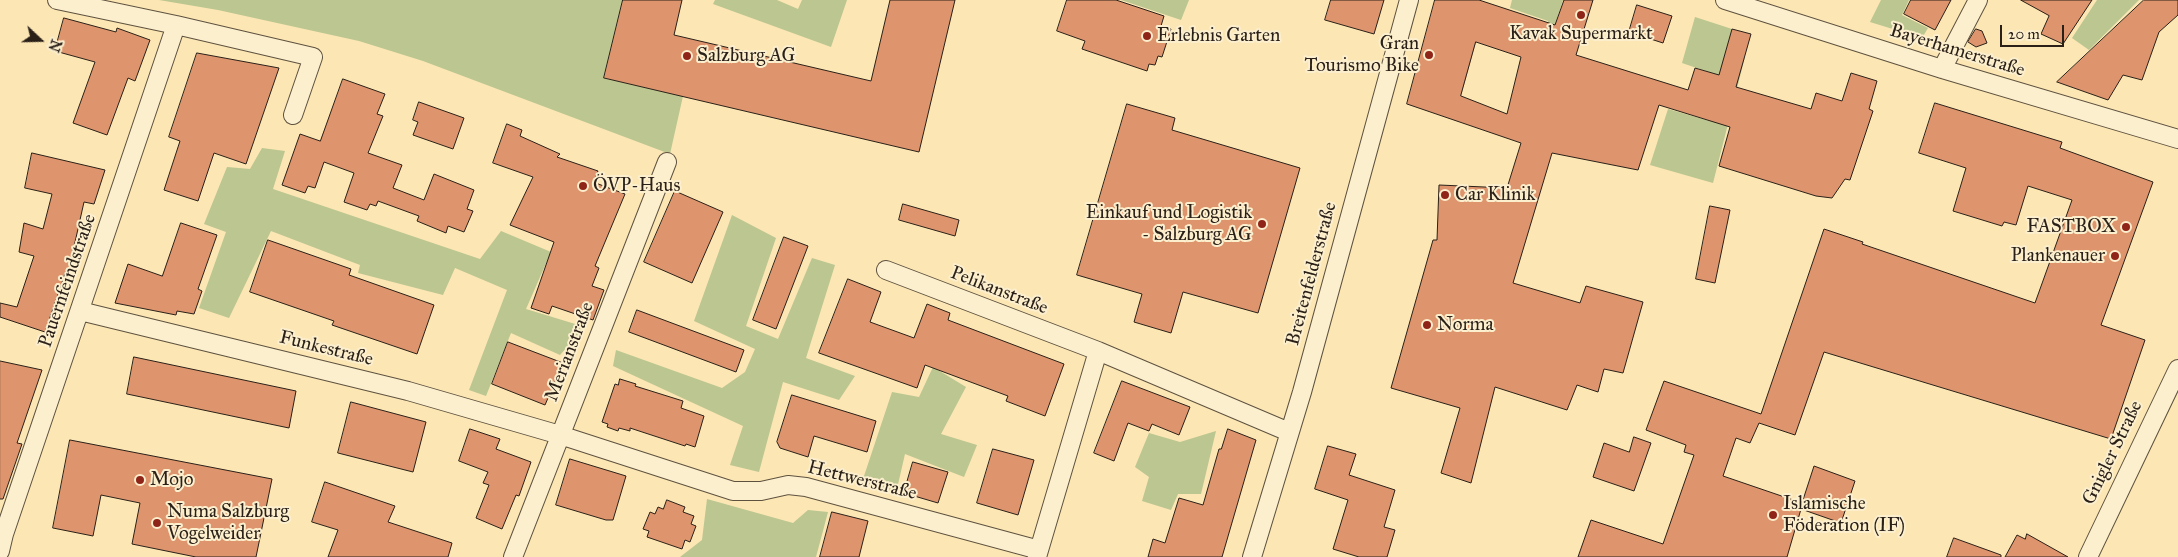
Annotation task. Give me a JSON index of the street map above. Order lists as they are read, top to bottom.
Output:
{
  "streets": {
    "street": [
      "Bayerhamerstraße",
      "Breitenfelderstraße",
      "Pauernfeindstraße",
      "Pelikanstraße",
      "Funkestraße",
      "Merianstraße",
      "Gnigler Straße",
      "Hettwerstraße"
    ]
  },
  "crossings": [
    ["Breitenfelderstraße", "Pelikanstraße"],
    ["Pauernfeindstraße", "Funkestraße"],
    ["Funkestraße", "Merianstraße"],
    ["Funkestraße", "Hettwerstraße"],
    ["Merianstraße", "Hettwerstraße"]
  ],
  "places": [
    "Kavak Supermarkt",
    "Erlebnis Garten",
    "Gran Tourismo Bike",
    "Salzburg AG",
    "ÖVP-Haus",
    "Car Klinik",
    "Einkauf und Logistik - Salzburg AG",
    "FASTBOX",
    "Plankenauer",
    "Norma",
    "Mojo",
    "Islamische Föderation (IF)",
    "Numa Salzburg Vogelweider"
  ],
  "scale_bar": "20 m",
  "north": "right"
}
